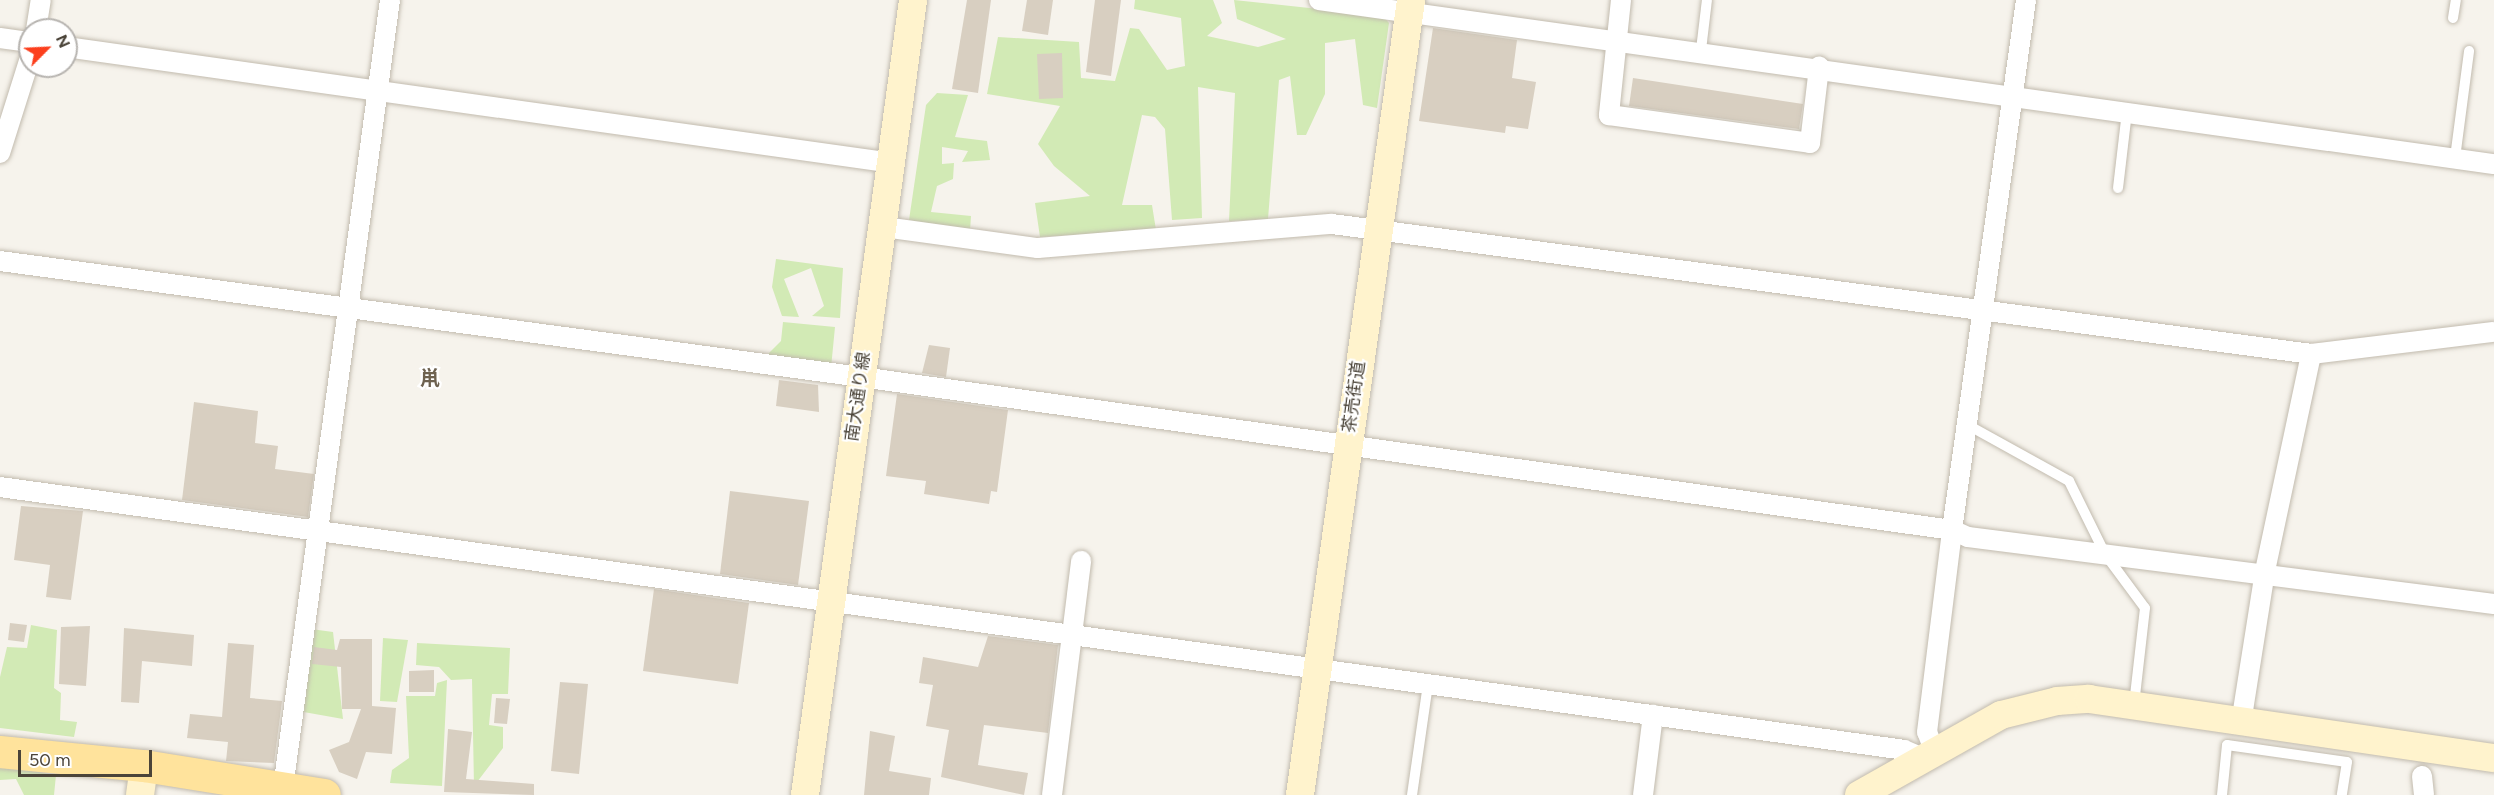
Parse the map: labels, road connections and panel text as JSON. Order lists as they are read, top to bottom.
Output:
{
  "streets": {
    "street": ["南大通り線", "茶売街道"]
  },
  "districts": ["鼡"],
  "scale_bar": "50 m",
  "north": "top right"
}
